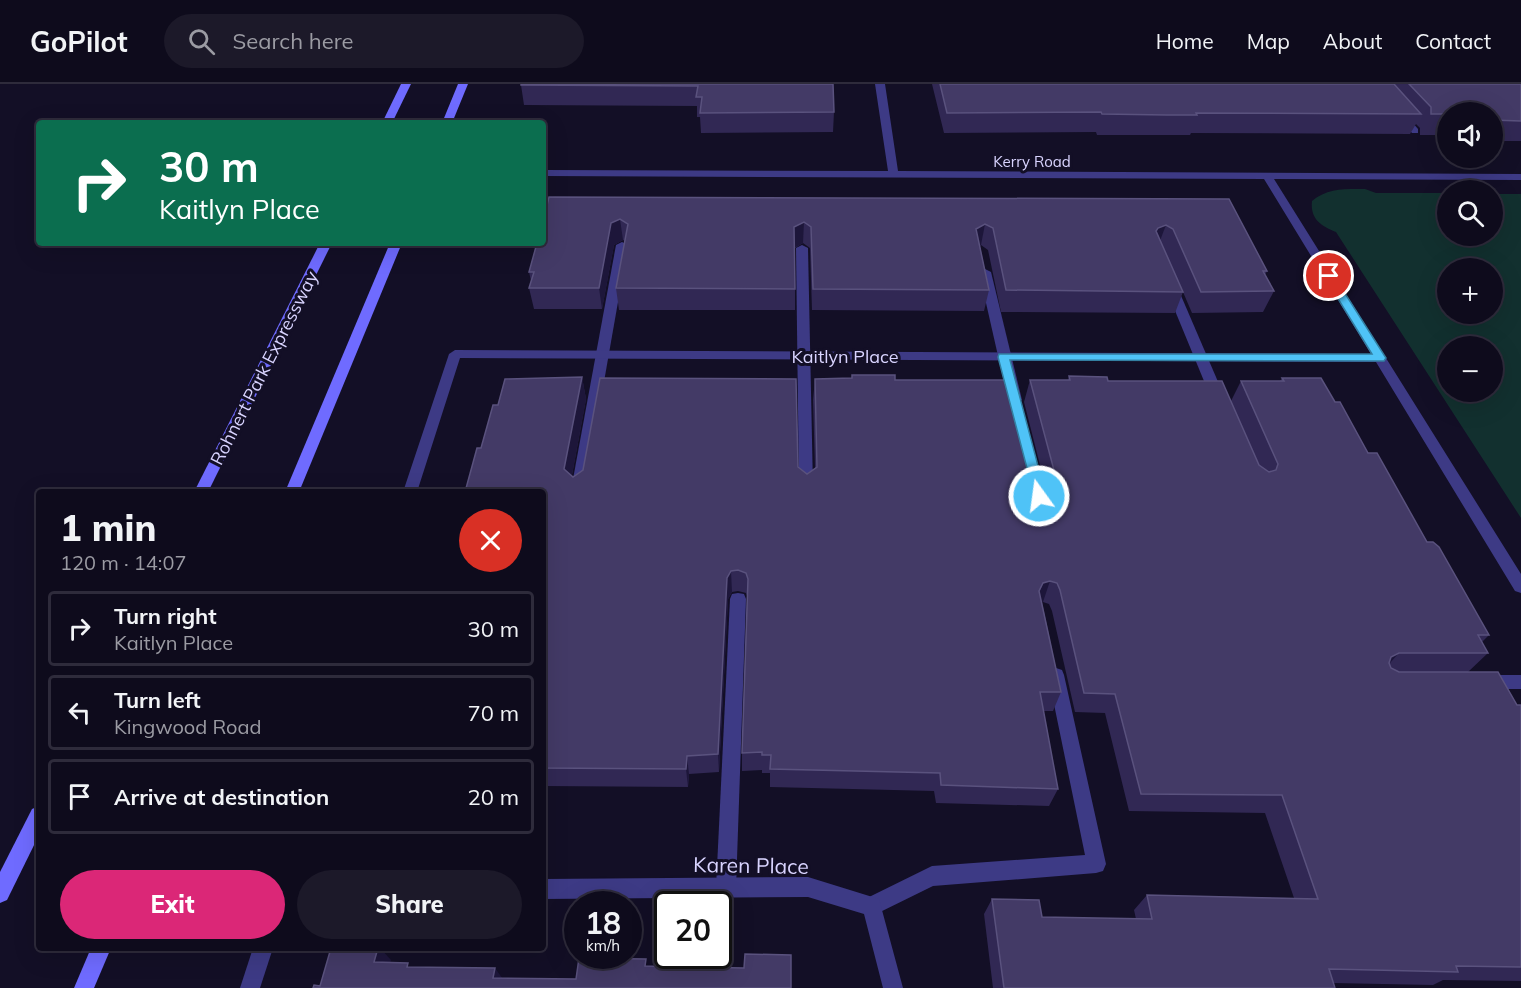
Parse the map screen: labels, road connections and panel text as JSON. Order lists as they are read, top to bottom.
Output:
{
  "streets": {
    "main road": ["Rohnert Park Expressway"],
    "street": ["Kerry Road", "Kaitlyn Place", "Karen Place"]
  },
  "page": {
    "header": "GoPilot",
    "search": "Search here",
    "nav": [
      "Home",
      "Map",
      "About",
      "Contact"
    ],
    "map_buttons": ["+", "−"],
    "turn": ["30 m", "Kaitlyn Place"],
    "heading": ["1 min", "120 m · 14:07"],
    "list": [
      {
        "name": "Turn right",
        "note": "Kaitlyn Place",
        "value": "30 m"
      },
      {
        "name": "Turn left",
        "note": "Kingwood Road",
        "value": "70 m"
      },
      {
        "name": "Arrive at destination",
        "value": "20 m"
      }
    ],
    "buttons": ["Exit", "Share"],
    "speed": "18 km/h",
    "limit": "20"
  }
}
